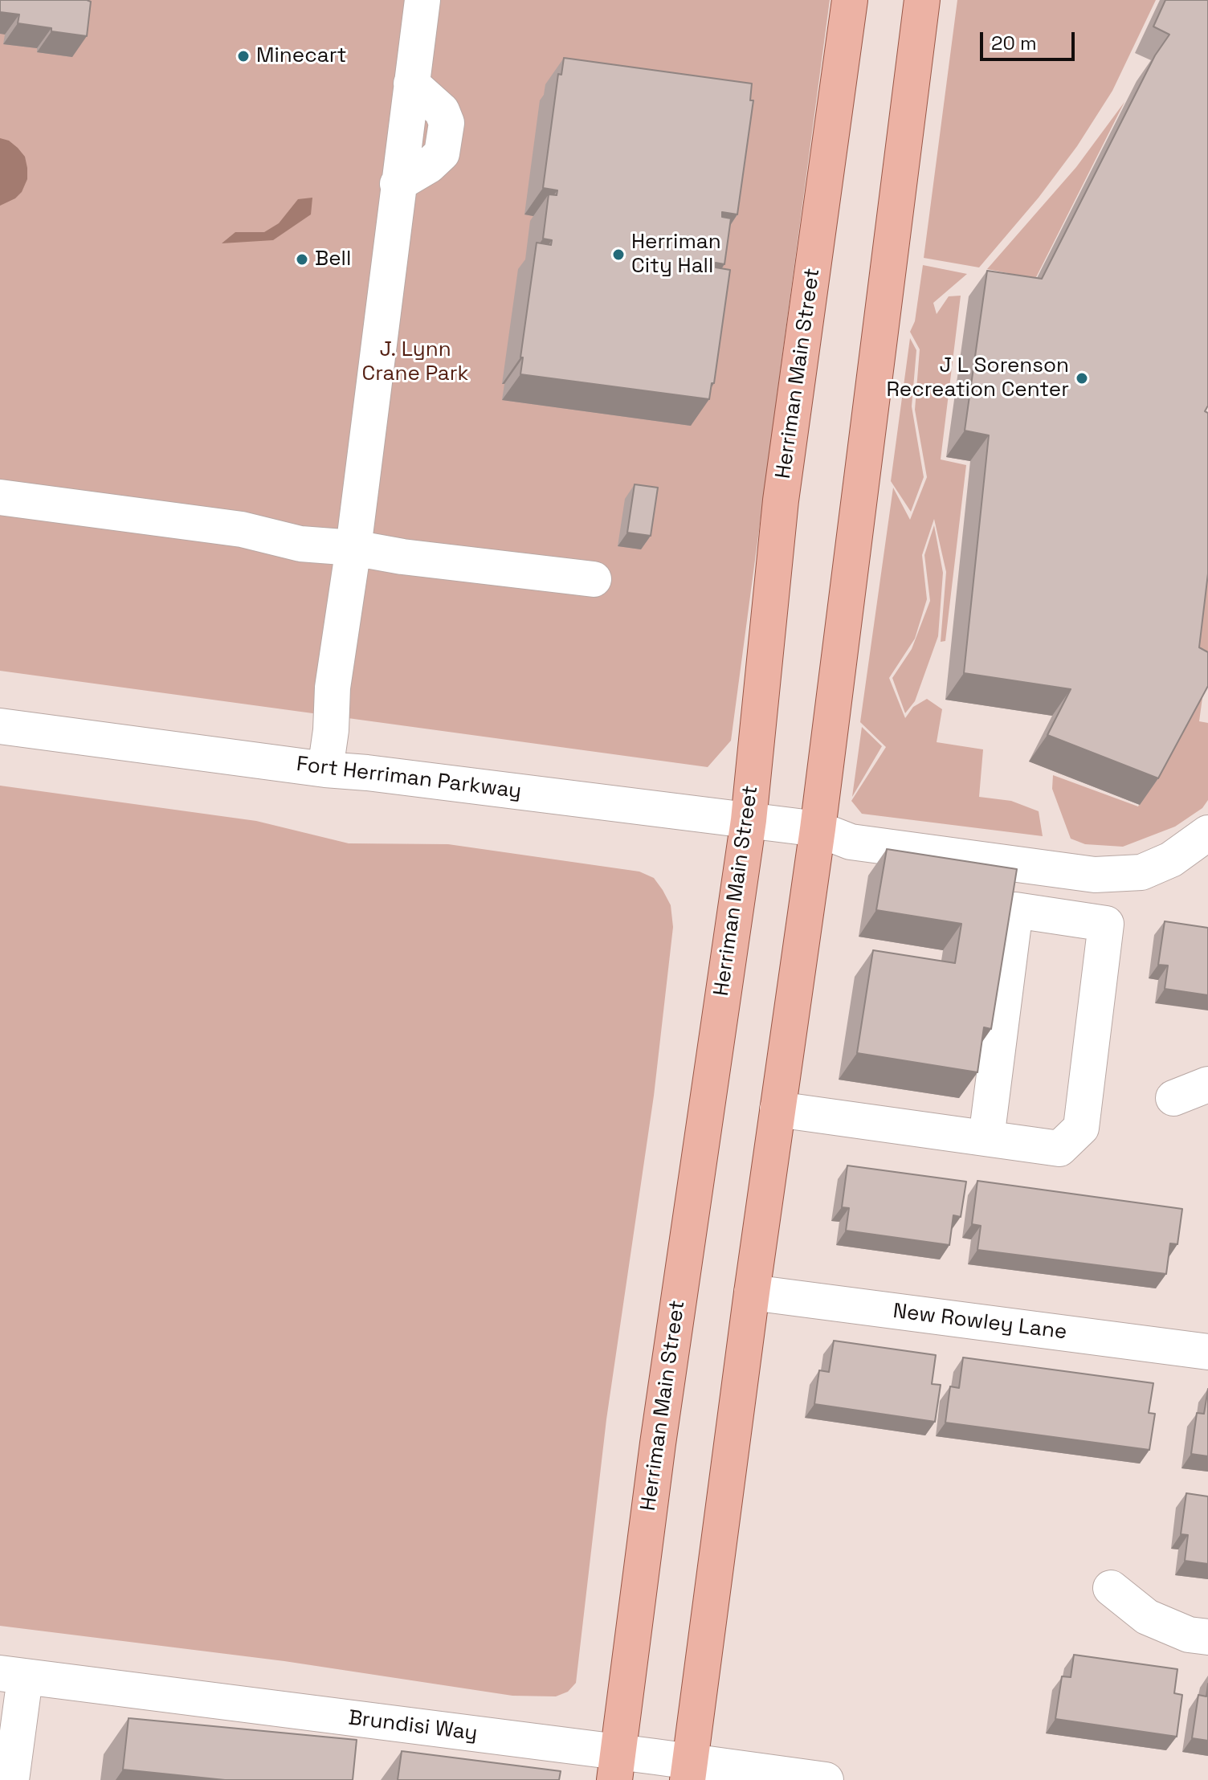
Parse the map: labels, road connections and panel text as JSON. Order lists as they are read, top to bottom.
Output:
{
  "streets": {
    "main road": ["Herriman Main Street"],
    "street": ["Fort Herriman Parkway", "New Rowley Lane", "Brundisi Way"]
  },
  "crossings": [
    ["Herriman Main Street", "Fort Herriman Parkway"],
    ["Herriman Main Street", "Brundisi Way"]
  ],
  "parks": ["J. Lynn Crane Park"],
  "places": [
    "Minecart",
    "Herriman City Hall",
    "Bell",
    "J L Sorenson Recreation Center"
  ],
  "scale_bar": "20 m"
}
